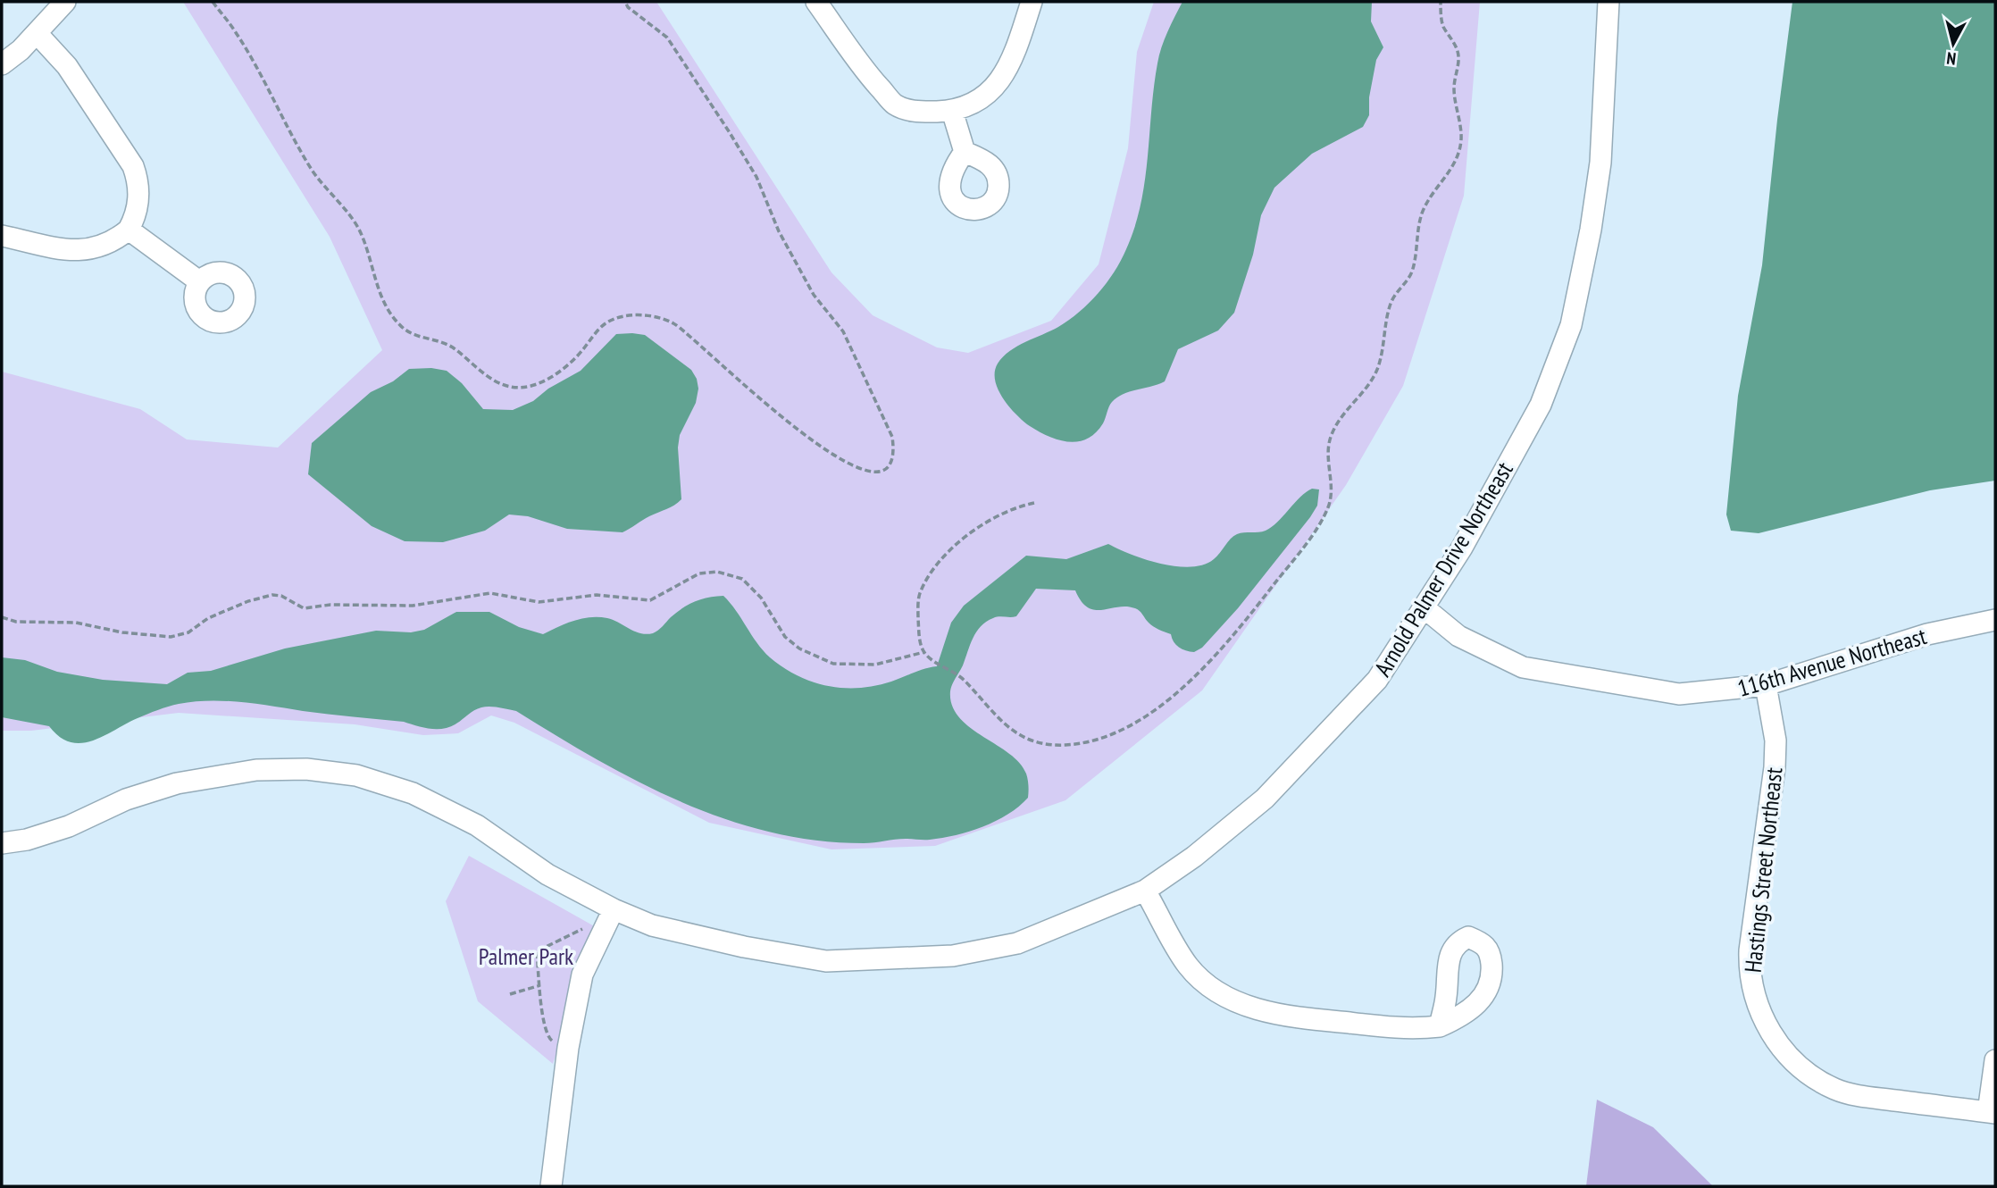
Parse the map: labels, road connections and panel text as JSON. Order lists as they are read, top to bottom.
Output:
{
  "streets": {
    "street": ["Arnold Palmer Drive Northeast", "116th Avenue Northeast", "Hastings Street Northeast"]
  },
  "crossings": [
    ["Arnold Palmer Drive Northeast", "116th Avenue Northeast"],
    ["116th Avenue Northeast", "Hastings Street Northeast"]
  ],
  "parks": ["Palmer Park"],
  "north": "bottom"
}
